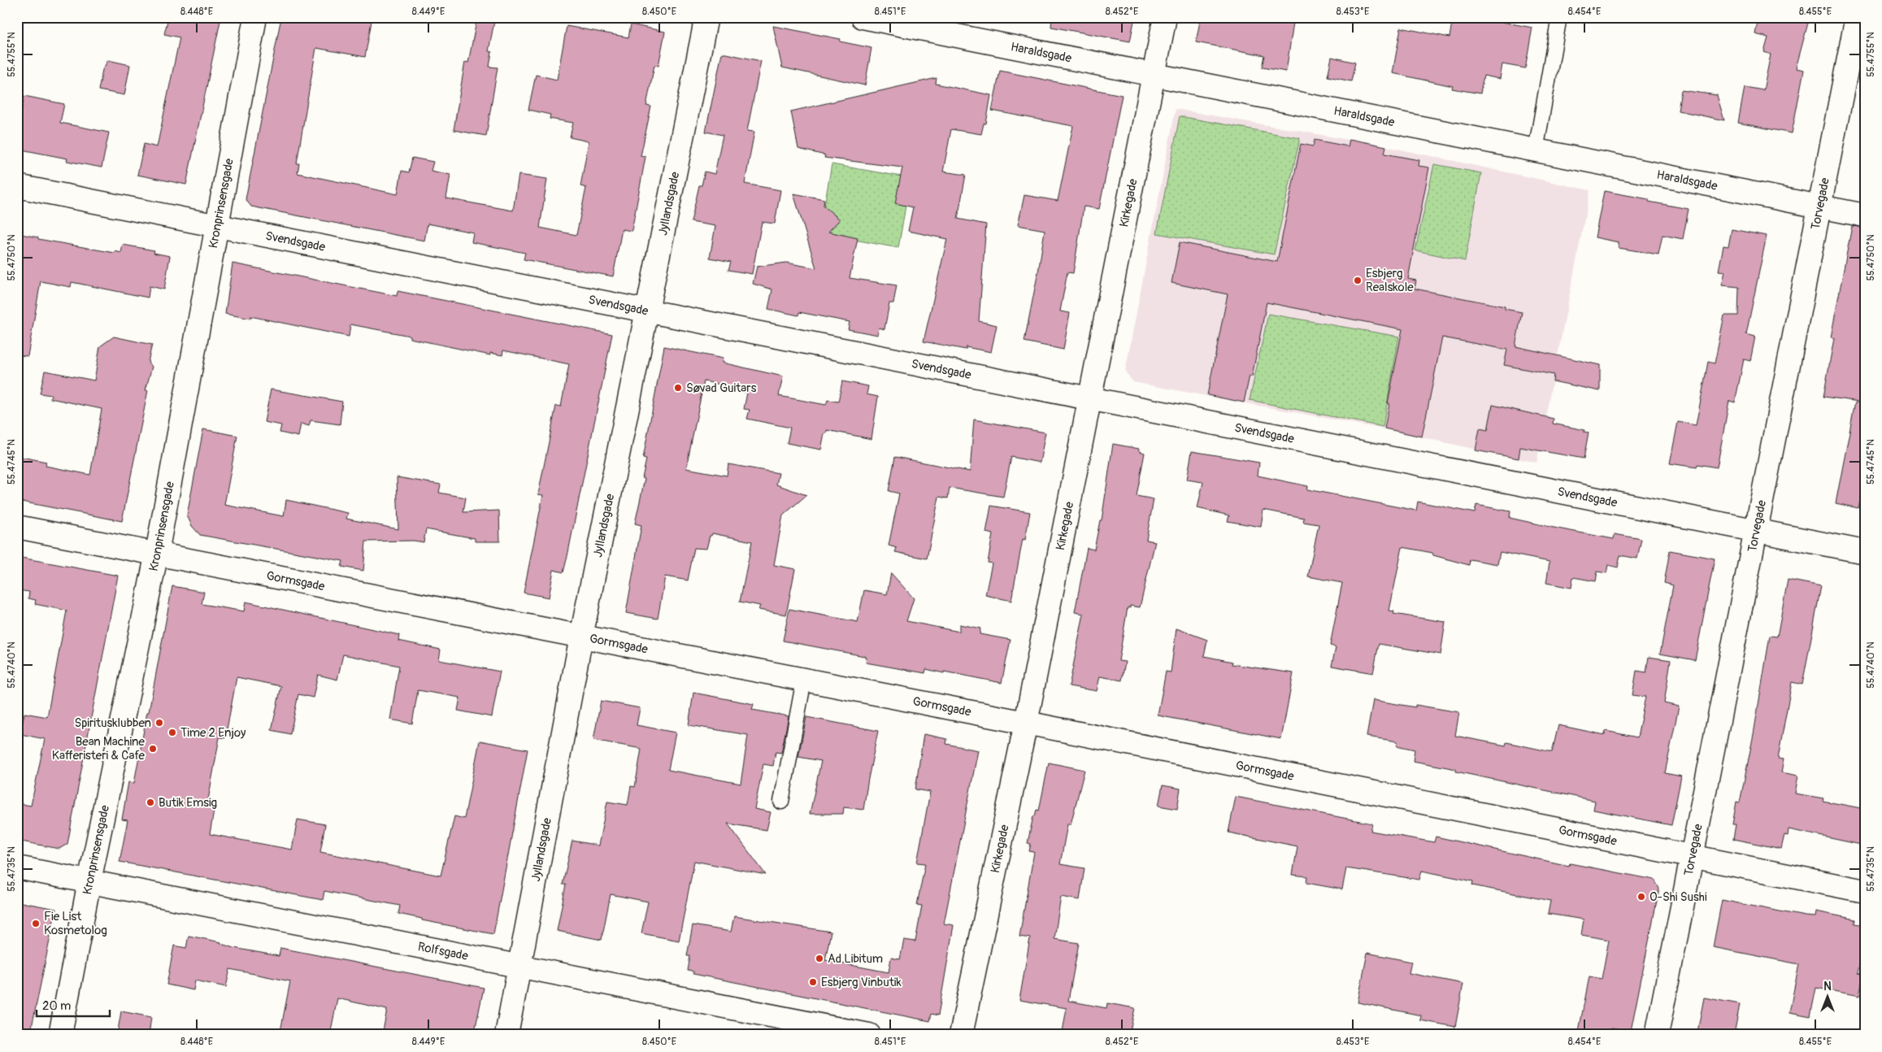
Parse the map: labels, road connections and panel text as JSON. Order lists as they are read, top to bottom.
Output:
{
  "streets": {
    "street": [
      "Haraldsgade",
      "Jyllandsgade",
      "Kronprinsensgade",
      "Kirkegade",
      "Torvegade",
      "Svendsgade",
      "Gormsgade",
      "Rolfsgade"
    ]
  },
  "crossings": [
    ["Haraldsgade", "Kirkegade"],
    ["Haraldsgade", "Torvegade"],
    ["Jyllandsgade", "Svendsgade"],
    ["Jyllandsgade", "Gormsgade"],
    ["Jyllandsgade", "Rolfsgade"],
    ["Kronprinsensgade", "Svendsgade"],
    ["Kronprinsensgade", "Gormsgade"],
    ["Kronprinsensgade", "Rolfsgade"],
    ["Kirkegade", "Svendsgade"],
    ["Kirkegade", "Gormsgade"],
    ["Torvegade", "Svendsgade"],
    ["Torvegade", "Gormsgade"]
  ],
  "places": [
    "Esbjerg Realskole",
    "Søvad Guitars",
    "Spiritusklubben",
    "Time 2 Enjoy",
    "Bean Machine Kafferisteri & Cafe",
    "Butik Emsig",
    "O-Shi Sushi",
    "Fie List Kosmetolog",
    "Ad Libitum",
    "Esbjerg Vinbutik"
  ],
  "scale_bar": "20 m",
  "north": "top",
  "coordinates": [
    "8.448°E",
    "8.449°E",
    "8.450°E",
    "8.451°E",
    "8.452°E",
    "8.453°E",
    "8.454°E",
    "8.455°E",
    "55.4755°N",
    "55.4750°N",
    "55.4745°N",
    "55.4740°N",
    "55.4735°N"
  ]
}
